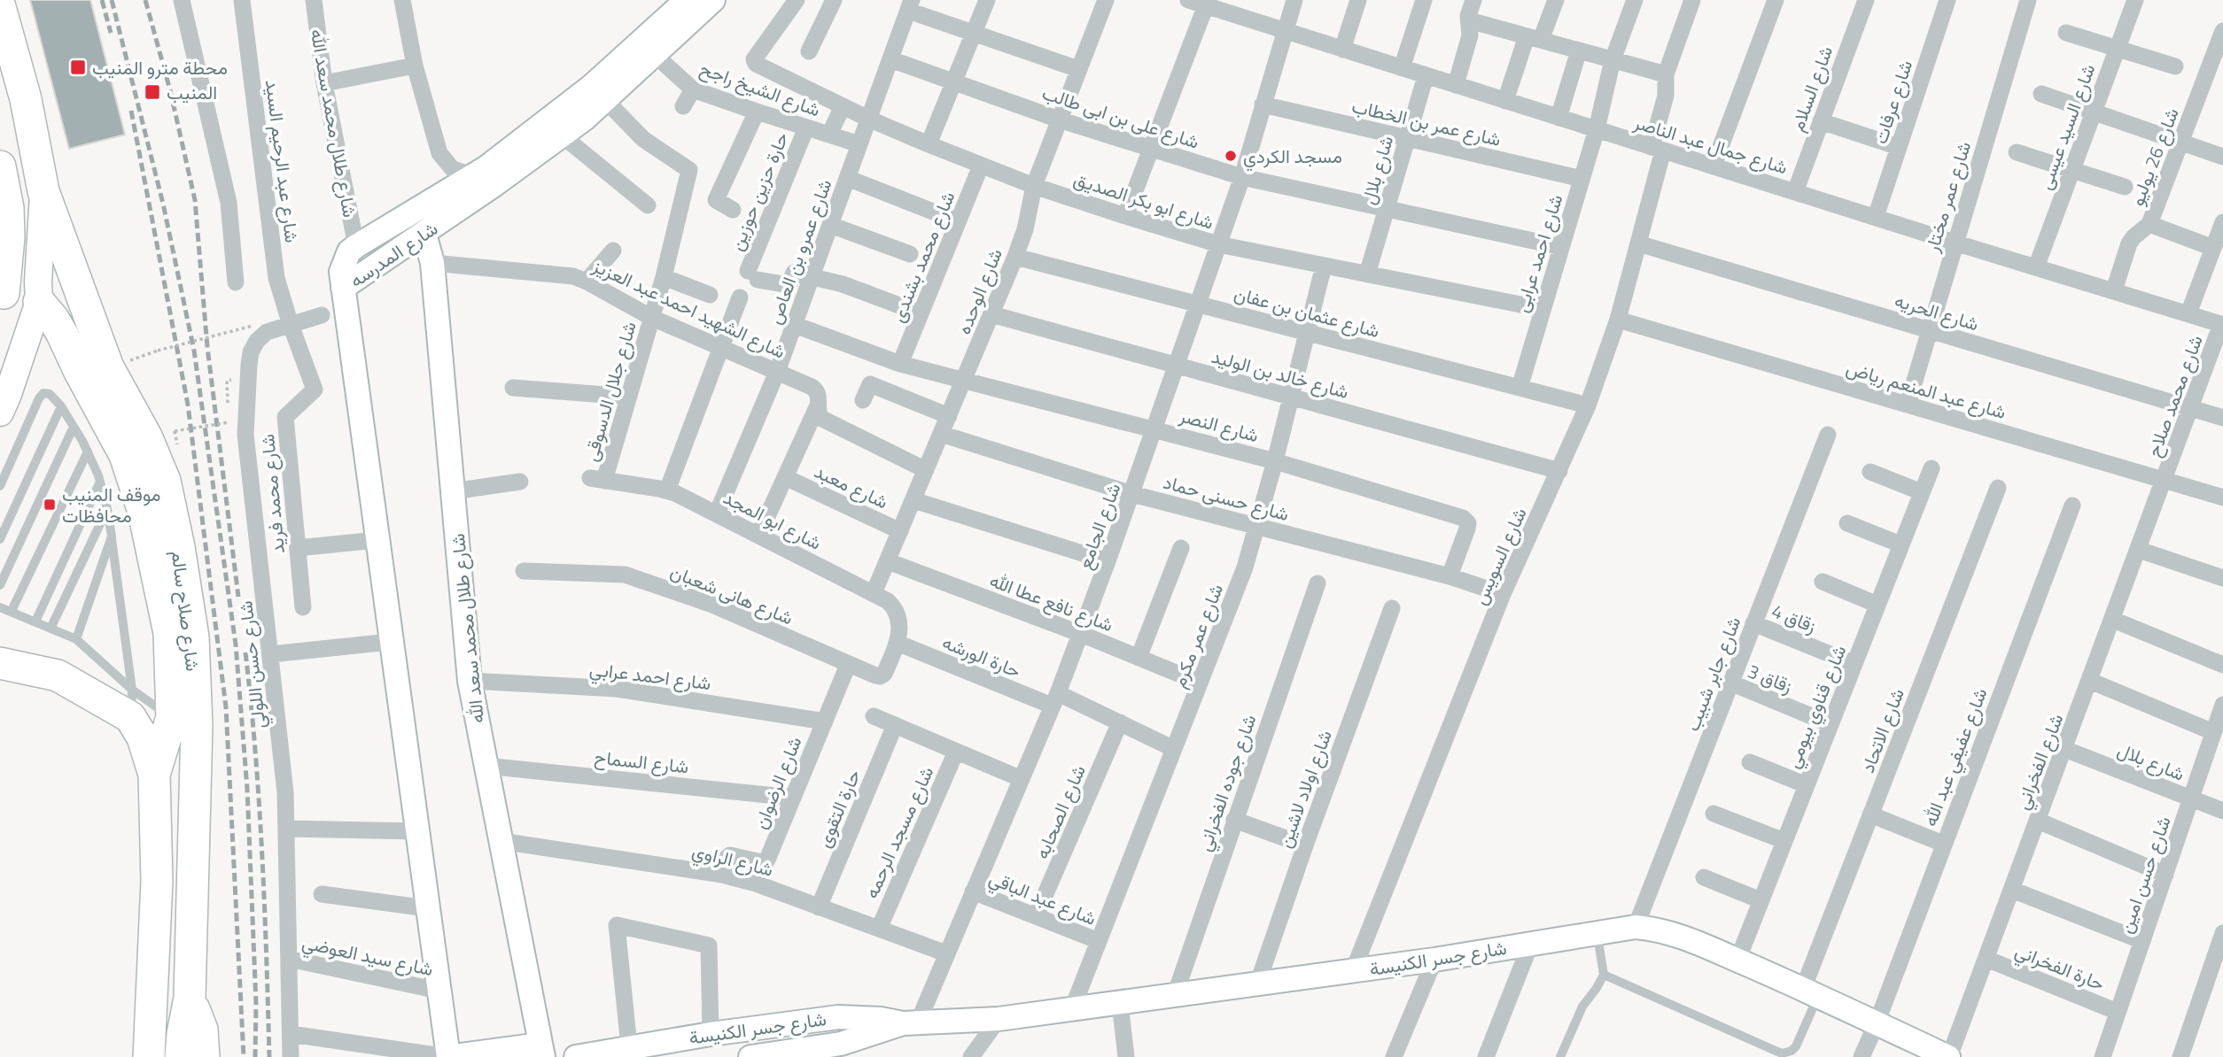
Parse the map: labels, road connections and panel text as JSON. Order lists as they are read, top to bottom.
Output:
{
  "streets": {
    "highway": ["شارع صلاح سالم"],
    "main road": ["شارع طلال محمد سعد الله", "شارع المدرسه", "شارع جسر الكنيسة"],
    "street": [
      "شارع الشيخ راجح",
      "شارع السلام",
      "شارع عرفات",
      "شارع على بن ابى طالب",
      "شارع عمر بن الخطاب",
      "شارع السيد عيسى",
      "شارع جمال عبد الناصر",
      "شارع 26 يوليو",
      "شارع عبد الرحيم السيد",
      "شارع بلال",
      "حارة حزين حوزين",
      "شارع عمر مختار",
      "شارع ابو بكر الصديق",
      "شارع عمرو بن العاص",
      "شارع احمد عرابى",
      "شارع محمد بشندى",
      "شارع الوحده",
      "شارع الشهيد احمد عبد العزيز",
      "شارع عثمان بن عفان",
      "شارع الحريه",
      "شارع خالد بن الوليد",
      "شارع عبد المنعم رياض",
      "شارع جلال الدسوقى",
      "شارع محمد صلاح",
      "شارع النصر",
      "شارع معبد",
      "شارع محمد فريد",
      "شارع حسنى حماد",
      "شارع ابو المجد",
      "شارع الجامع",
      "شارع السويس",
      "شارع هانى شعبان",
      "شارع نافع عطا الله",
      "زقاق 4",
      "شارع عمر مكرم",
      "حارة الورشه",
      "شارع حسن اللولي",
      "شارع جابر شبيب",
      "شارع احمد عرابي",
      "زقاق 3",
      "شارع قناوي بيومي",
      "شارع الاتحاد",
      "شارع عفيفي عبد الله",
      "شارع السماح",
      "شارع الفخراني",
      "شارع الرضوان",
      "شارع جوده الفخراني",
      "شارع اولاد لاشين",
      "حارة التقوى",
      "شارع الصحابه",
      "شارع مسجد الرحمه",
      "شارع الراوي",
      "شارع حسن امين",
      "شارع عبد الباقي",
      "شارع سيد العوضي",
      "حارة الفخراني"
    ]
  },
  "crossings": [
    ["شارع الشيخ راجح", "حارة حزين حوزين"],
    ["شارع الشيخ راجح", "شارع عمرو بن العاص"],
    ["شارع الشيخ راجح", "شارع المدرسه"],
    ["شارع السلام", "شارع جمال عبد الناصر"],
    ["شارع عرفات", "شارع جمال عبد الناصر"],
    ["شارع على بن ابى طالب", "شارع بلال"],
    ["شارع على بن ابى طالب", "شارع عمرو بن العاص"],
    ["شارع على بن ابى طالب", "شارع احمد عرابى"],
    ["شارع على بن ابى طالب", "شارع الوحده"],
    ["شارع على بن ابى طالب", "شارع الجامع"],
    ["شارع عمر بن الخطاب", "شارع بلال"],
    ["شارع عمر بن الخطاب", "شارع احمد عرابى"],
    ["شارع عمر بن الخطاب", "شارع الجامع"],
    ["شارع طلال محمد سعد الله", "شارع المدرسه"],
    ["شارع طلال محمد سعد الله", "شارع الشهيد احمد عبد العزيز"],
    ["شارع طلال محمد سعد الله", "شارع احمد عرابي"],
    ["شارع طلال محمد سعد الله", "شارع السماح"],
    ["شارع طلال محمد سعد الله", "شارع الراوي"],
    ["شارع السيد عيسى", "شارع جمال عبد الناصر"],
    ["شارع جمال عبد الناصر", "شارع 26 يوليو"],
    ["شارع جمال عبد الناصر", "شارع بلال"],
    ["شارع جمال عبد الناصر", "شارع عمر مختار"],
    ["شارع جمال عبد الناصر", "شارع احمد عرابى"],
    ["شارع جمال عبد الناصر", "شارع محمد صلاح"],
    ["شارع جمال عبد الناصر", "شارع الجامع"],
    ["شارع جمال عبد الناصر", "شارع السويس"],
    ["شارع عبد الرحيم السيد", "شارع محمد فريد"],
    ["شارع عبد الرحيم السيد", "شارع حسن اللولي"],
    ["شارع بلال", "شارع ابو بكر الصديق"],
    ["شارع بلال", "شارع الفخراني"],
    ["شارع بلال", "شارع حسن امين"],
    ["حارة حزين حوزين", "شارع عمرو بن العاص"],
    ["شارع عمر مختار", "شارع الحريه"],
    ["شارع عمر مختار", "شارع عبد المنعم رياض"],
    ["شارع ابو بكر الصديق", "شارع عمرو بن العاص"],
    ["شارع ابو بكر الصديق", "شارع احمد عرابى"],
    ["شارع ابو بكر الصديق", "شارع محمد بشندى"],
    ["شارع ابو بكر الصديق", "شارع الوحده"],
    ["شارع ابو بكر الصديق", "شارع الجامع"],
    ["شارع ابو بكر الصديق", "شارع عمر مكرم"],
    ["شارع عمرو بن العاص", "شارع الشهيد احمد عبد العزيز"],
    ["شارع عمرو بن العاص", "شارع النصر"],
    ["شارع عمرو بن العاص", "شارع ابو المجد"],
    ["شارع احمد عرابى", "شارع عثمان بن عفان"],
    ["شارع المدرسه", "شارع جلال الدسوقى"],
    ["شارع محمد بشندى", "شارع النصر"],
    ["شارع الوحده", "شارع الشهيد احمد عبد العزيز"],
    ["شارع الوحده", "شارع عثمان بن عفان"],
    ["شارع الوحده", "شارع خالد بن الوليد"],
    ["شارع الوحده", "شارع النصر"],
    ["شارع الوحده", "شارع معبد"],
    ["شارع الوحده", "شارع حسنى حماد"],
    ["شارع الوحده", "شارع ابو المجد"],
    ["شارع الوحده", "شارع نافع عطا الله"],
    ["شارع الشهيد احمد عبد العزيز", "شارع جلال الدسوقى"],
    ["شارع عثمان بن عفان", "شارع الجامع"],
    ["شارع عثمان بن عفان", "شارع السويس"],
    ["شارع عثمان بن عفان", "شارع عمر مكرم"],
    ["شارع الحريه", "شارع محمد صلاح"],
    ["شارع الحريه", "شارع السويس"],
    ["شارع خالد بن الوليد", "شارع الجامع"],
    ["شارع خالد بن الوليد", "شارع السويس"],
    ["شارع خالد بن الوليد", "شارع عمر مكرم"],
    ["شارع عبد المنعم رياض", "شارع محمد صلاح"],
    ["شارع عبد المنعم رياض", "شارع السويس"],
    ["شارع عبد المنعم رياض", "شارع الفخراني"],
    ["شارع جلال الدسوقى", "شارع ابو المجد"],
    ["شارع محمد صلاح", "شارع الفخراني"],
    ["شارع النصر", "شارع حسنى حماد"],
    ["شارع النصر", "شارع الجامع"],
    ["شارع النصر", "شارع عمر مكرم"],
    ["شارع حسنى حماد", "شارع الجامع"],
    ["شارع حسنى حماد", "شارع السويس"],
    ["شارع حسنى حماد", "شارع عمر مكرم"],
    ["شارع ابو المجد", "شارع هانى شعبان"],
    ["شارع ابو المجد", "حارة الورشه"],
    ["شارع الجامع", "شارع نافع عطا الله"],
    ["شارع الجامع", "حارة الورشه"],
    ["شارع الجامع", "شارع الراوي"],
    ["شارع الجامع", "شارع عبد الباقي"],
    ["شارع الجامع", "شارع جسر الكنيسة"],
    ["شارع السويس", "شارع جسر الكنيسة"],
    ["شارع هانى شعبان", "حارة الورشه"],
    ["شارع هانى شعبان", "شارع الرضوان"],
    ["شارع نافع عطا الله", "شارع عمر مكرم"],
    ["زقاق 4", "شارع جابر شبيب"],
    ["زقاق 4", "شارع قناوي بيومي"],
    ["شارع عمر مكرم", "حارة الورشه"],
    ["شارع عمر مكرم", "شارع عبد الباقي"],
    ["شارع عمر مكرم", "شارع جسر الكنيسة"],
    ["حارة الورشه", "شارع الصحابه"],
    ["شارع حسن اللولي", "شارع سيد العوضي"],
    ["شارع جابر شبيب", "زقاق 3"],
    ["شارع جابر شبيب", "شارع جسر الكنيسة"],
    ["شارع احمد عرابي", "شارع الرضوان"],
    ["زقاق 3", "شارع قناوي بيومي"],
    ["شارع قناوي بيومي", "شارع جسر الكنيسة"],
    ["شارع الاتحاد", "شارع جسر الكنيسة"],
    ["شارع عفيفي عبد الله", "شارع جسر الكنيسة"],
    ["شارع السماح", "شارع الرضوان"],
    ["شارع الفخراني", "شارع جسر الكنيسة"],
    ["شارع الفخراني", "حارة الفخراني"],
    ["شارع الرضوان", "شارع الراوي"],
    ["شارع جوده الفخراني", "شارع جسر الكنيسة"],
    ["شارع اولاد لاشين", "شارع جسر الكنيسة"],
    ["حارة التقوى", "شارع الراوي"],
    ["شارع الصحابه", "شارع عبد الباقي"],
    ["شارع مسجد الرحمه", "شارع الراوي"],
    ["شارع حسن امين", "حارة الفخراني"]
  ],
  "places": {
    "transit": ["محطة مترو المنيب", "المنيب", "موقف المنيب محافظات"],
    "other": ["مسجد الكردي"]
  }
}
